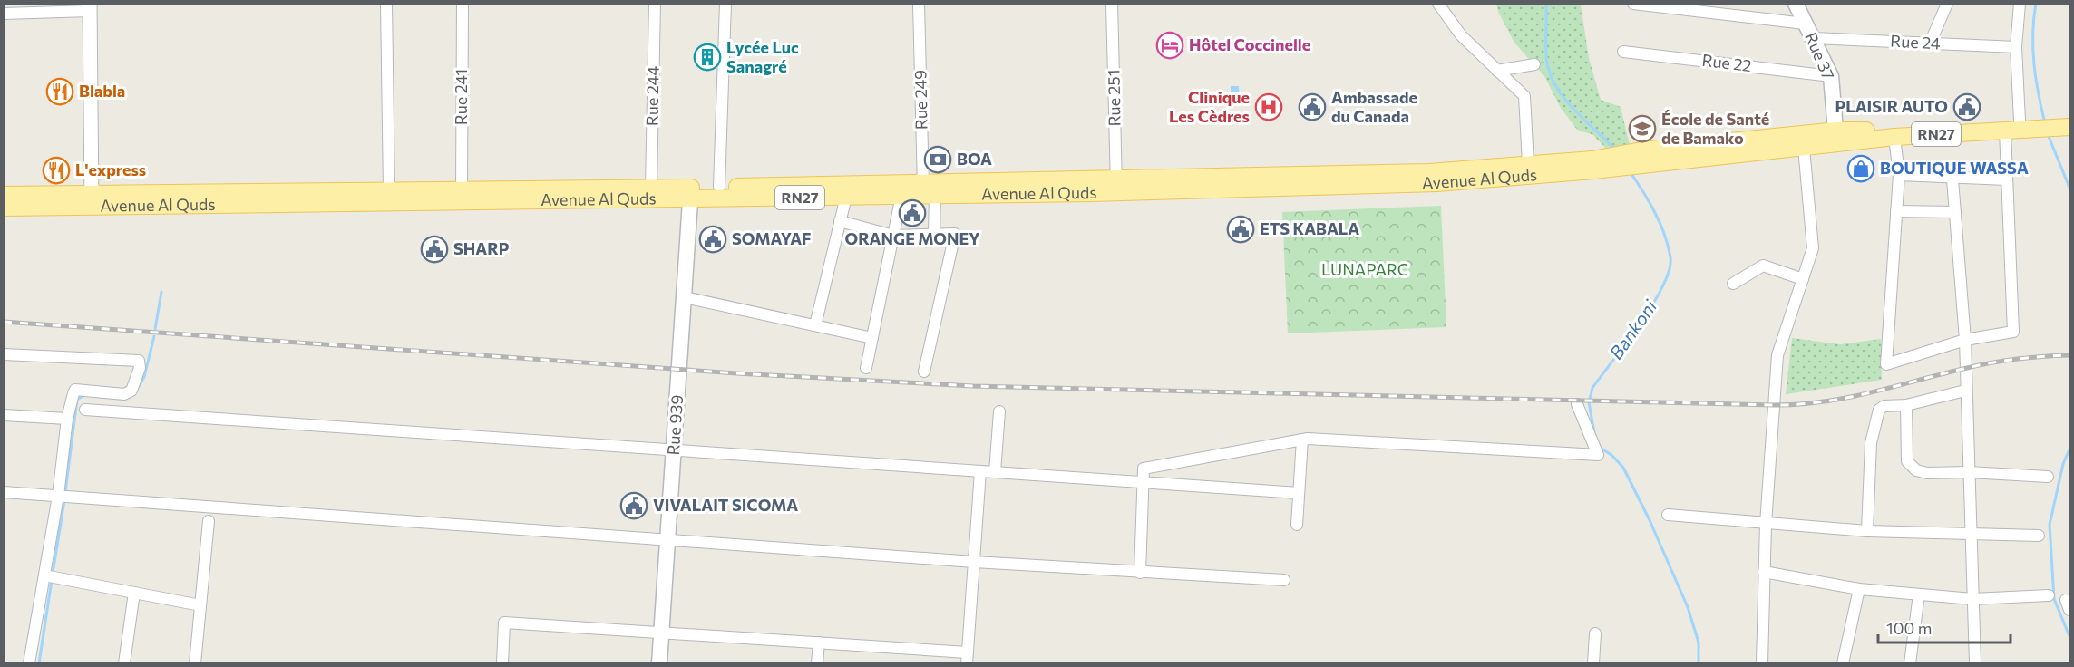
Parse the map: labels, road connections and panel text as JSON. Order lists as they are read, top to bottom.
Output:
{
  "streets": {
    "main road": [
      "Rue 37",
      "RN27",
      "Avenue Al Quds",
      "Rue 939"
    ],
    "street": [
      "Rue 24",
      "Rue 22",
      "Rue 244",
      "Rue 241",
      "Rue 251",
      "Rue 249"
    ]
  },
  "crossings": [
    ["Rue 24", "Rue 37"],
    ["Rue 37", "Rue 22"],
    ["Rue 37", "Avenue Al Quds"],
    ["Rue 244", "Avenue Al Quds"],
    ["Rue 241", "Avenue Al Quds"],
    ["Rue 251", "Avenue Al Quds"],
    ["Rue 249", "Avenue Al Quds"],
    ["Avenue Al Quds", "Rue 939"]
  ],
  "water": ["Bankoni"],
  "parks": ["LUNAPARC"],
  "places": {
    "hotel": ["Hôtel Coccinelle"],
    "building": ["Lycée Luc Sanagré"],
    "restaurant": ["Blabla", "L'express"],
    "hospital": ["Clinique Les Cèdres"],
    "public building": [
      "Ambassade du Canada",
      "PLAISIR AUTO",
      "ORANGE MONEY",
      "ETS KABALA",
      "SOMAYAF",
      "SHARP",
      "VIVALAIT SICOMA"
    ],
    "school or university": ["École de Santé de Bamako"],
    "bank": ["BOA"],
    "shop": ["BOUTIQUE WASSA"]
  },
  "scale_bar": "100 m"
}
